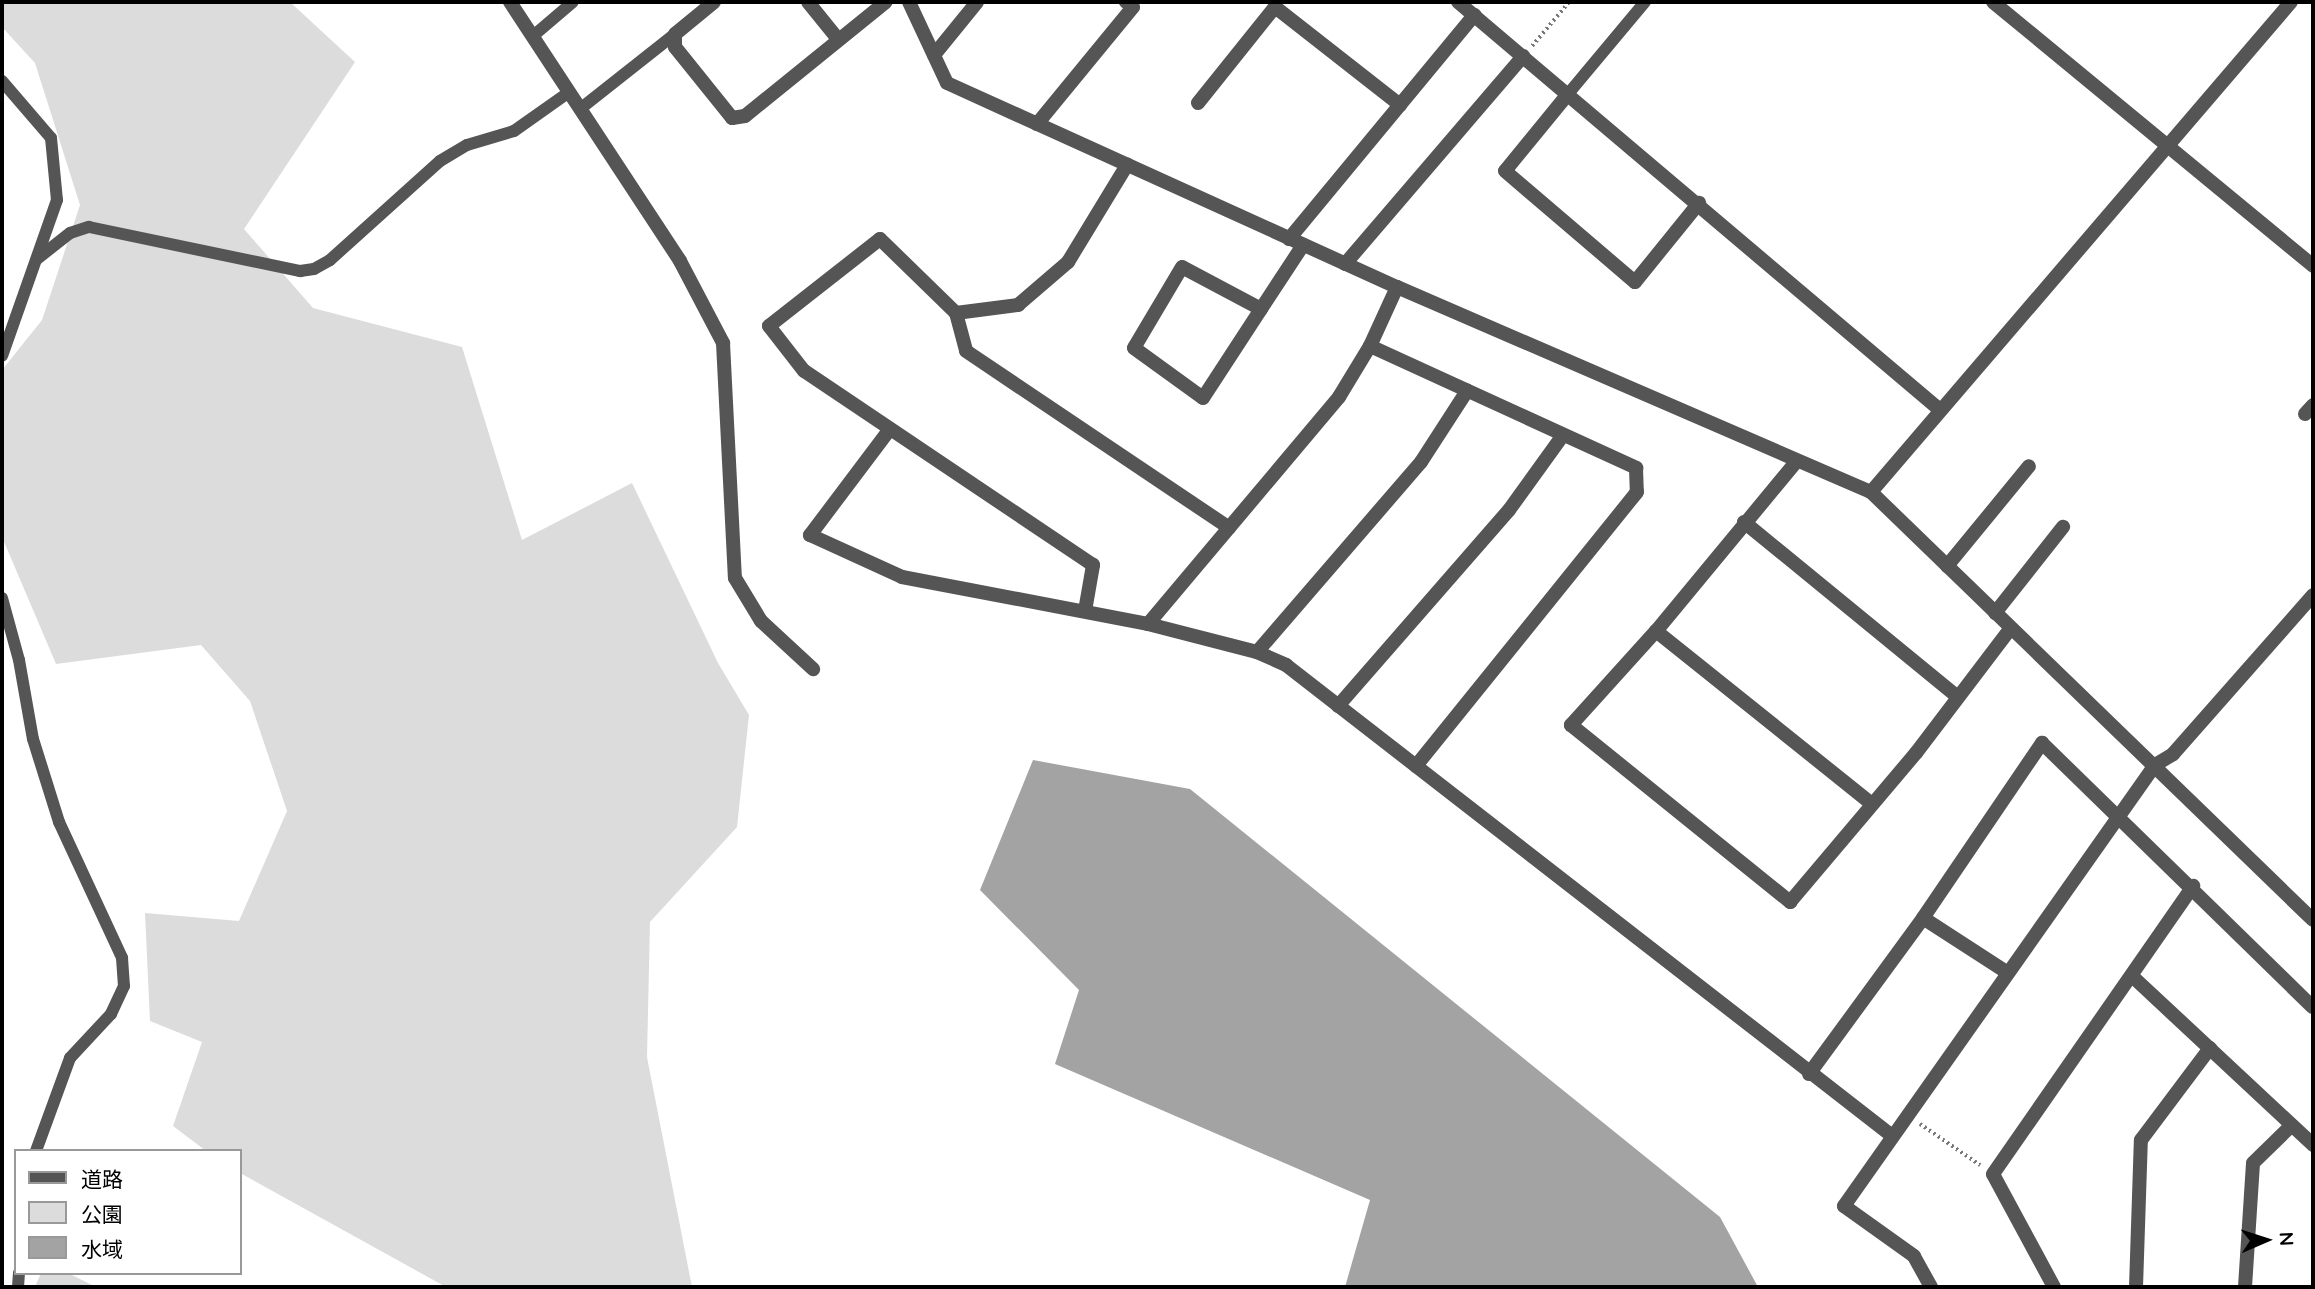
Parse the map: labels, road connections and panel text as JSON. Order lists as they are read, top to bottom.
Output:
{
  "legend": ["道路", "公園", "水域"],
  "north": "right"
}
